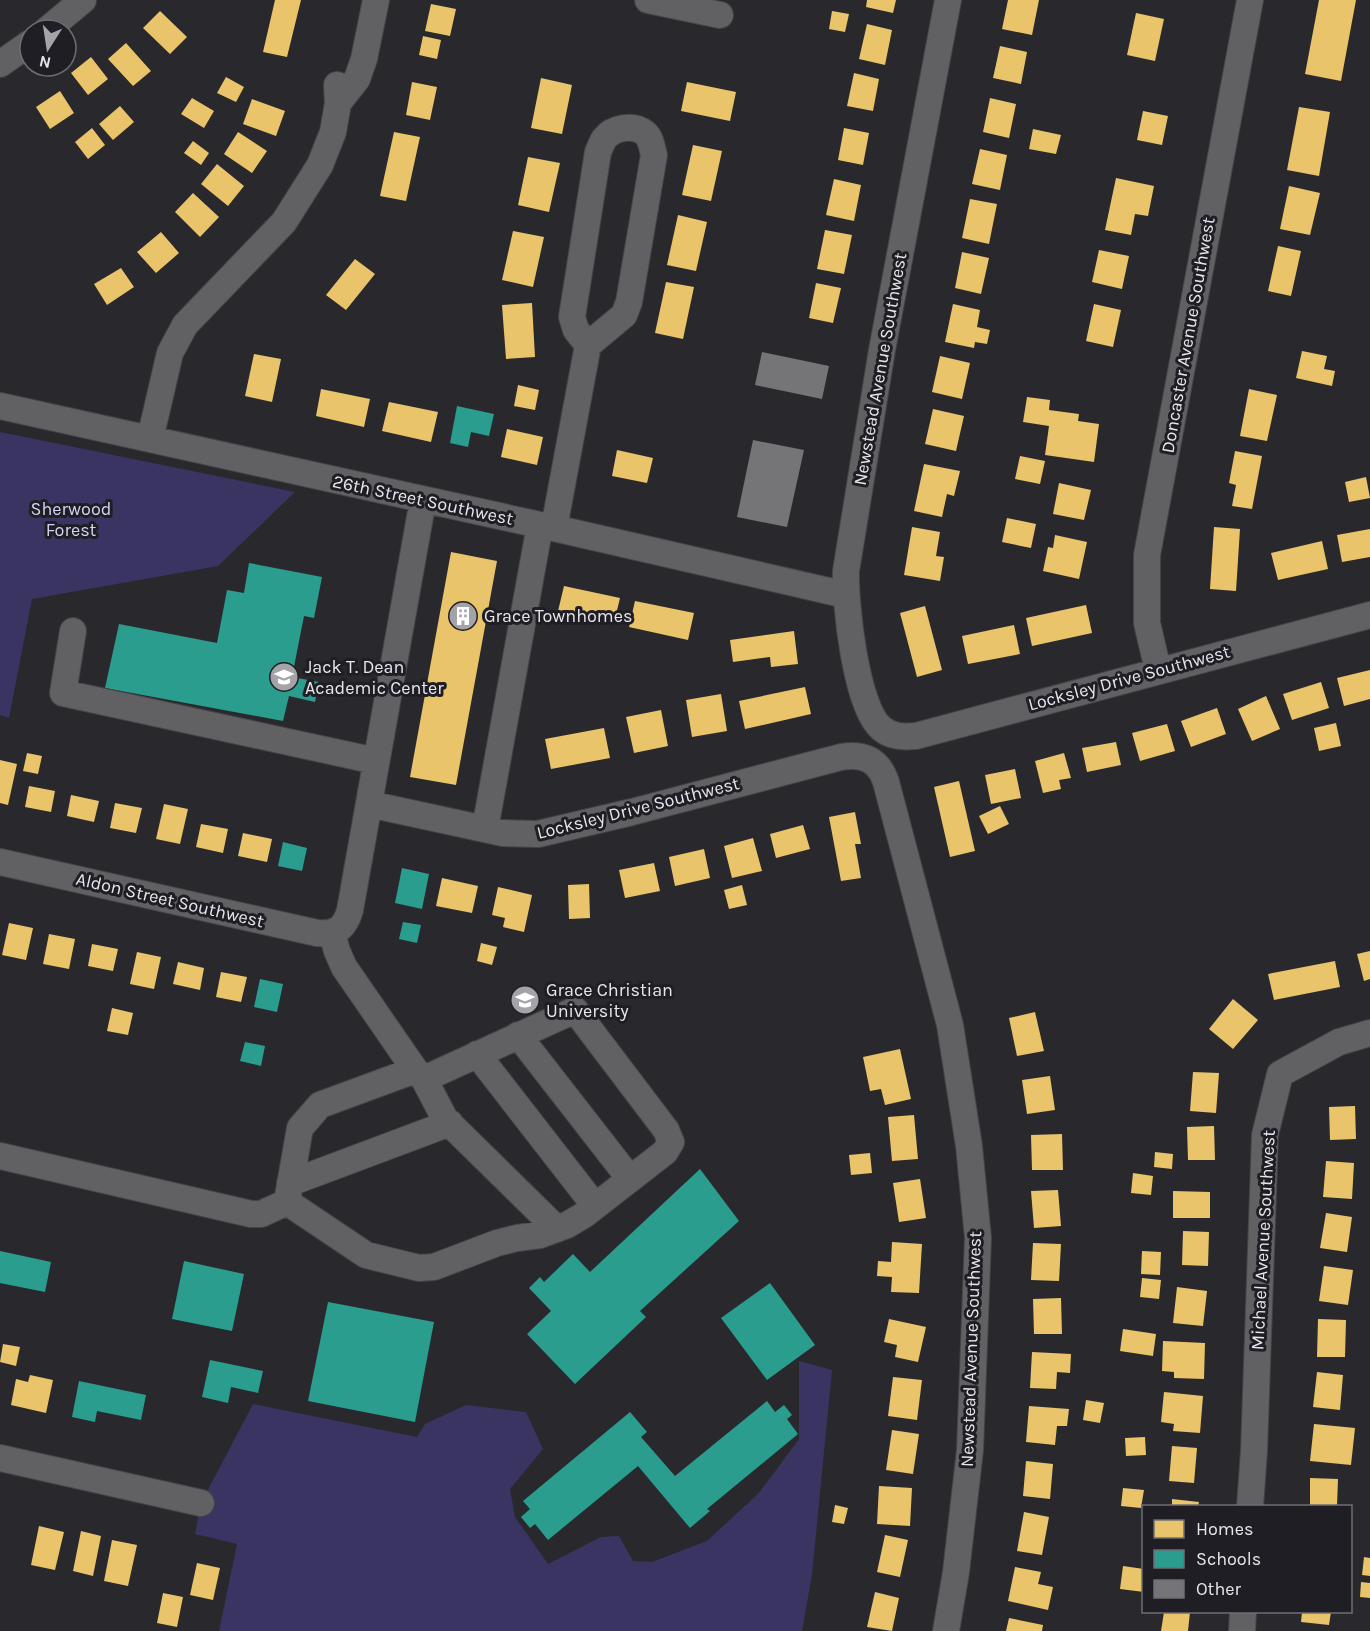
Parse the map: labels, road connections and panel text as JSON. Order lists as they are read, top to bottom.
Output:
{
  "streets": {
    "street": [
      "Doncaster Avenue Southwest",
      "Newstead Avenue Southwest",
      "26th Street Southwest",
      "Locksley Drive Southwest",
      "Aldon Street Southwest",
      "Michael Avenue Southwest"
    ]
  },
  "crossings": [
    ["Doncaster Avenue Southwest", "Locksley Drive Southwest"],
    ["Newstead Avenue Southwest", "26th Street Southwest"],
    ["Newstead Avenue Southwest", "Locksley Drive Southwest"]
  ],
  "parks": ["Sherwood Forest"],
  "places": {
    "building": ["Grace Townhomes"],
    "school or university": ["Jack T. Dean Academic Center", "Grace Christian University"]
  },
  "legend": ["Homes", "Schools", "Other"],
  "north": "bottom"
}
